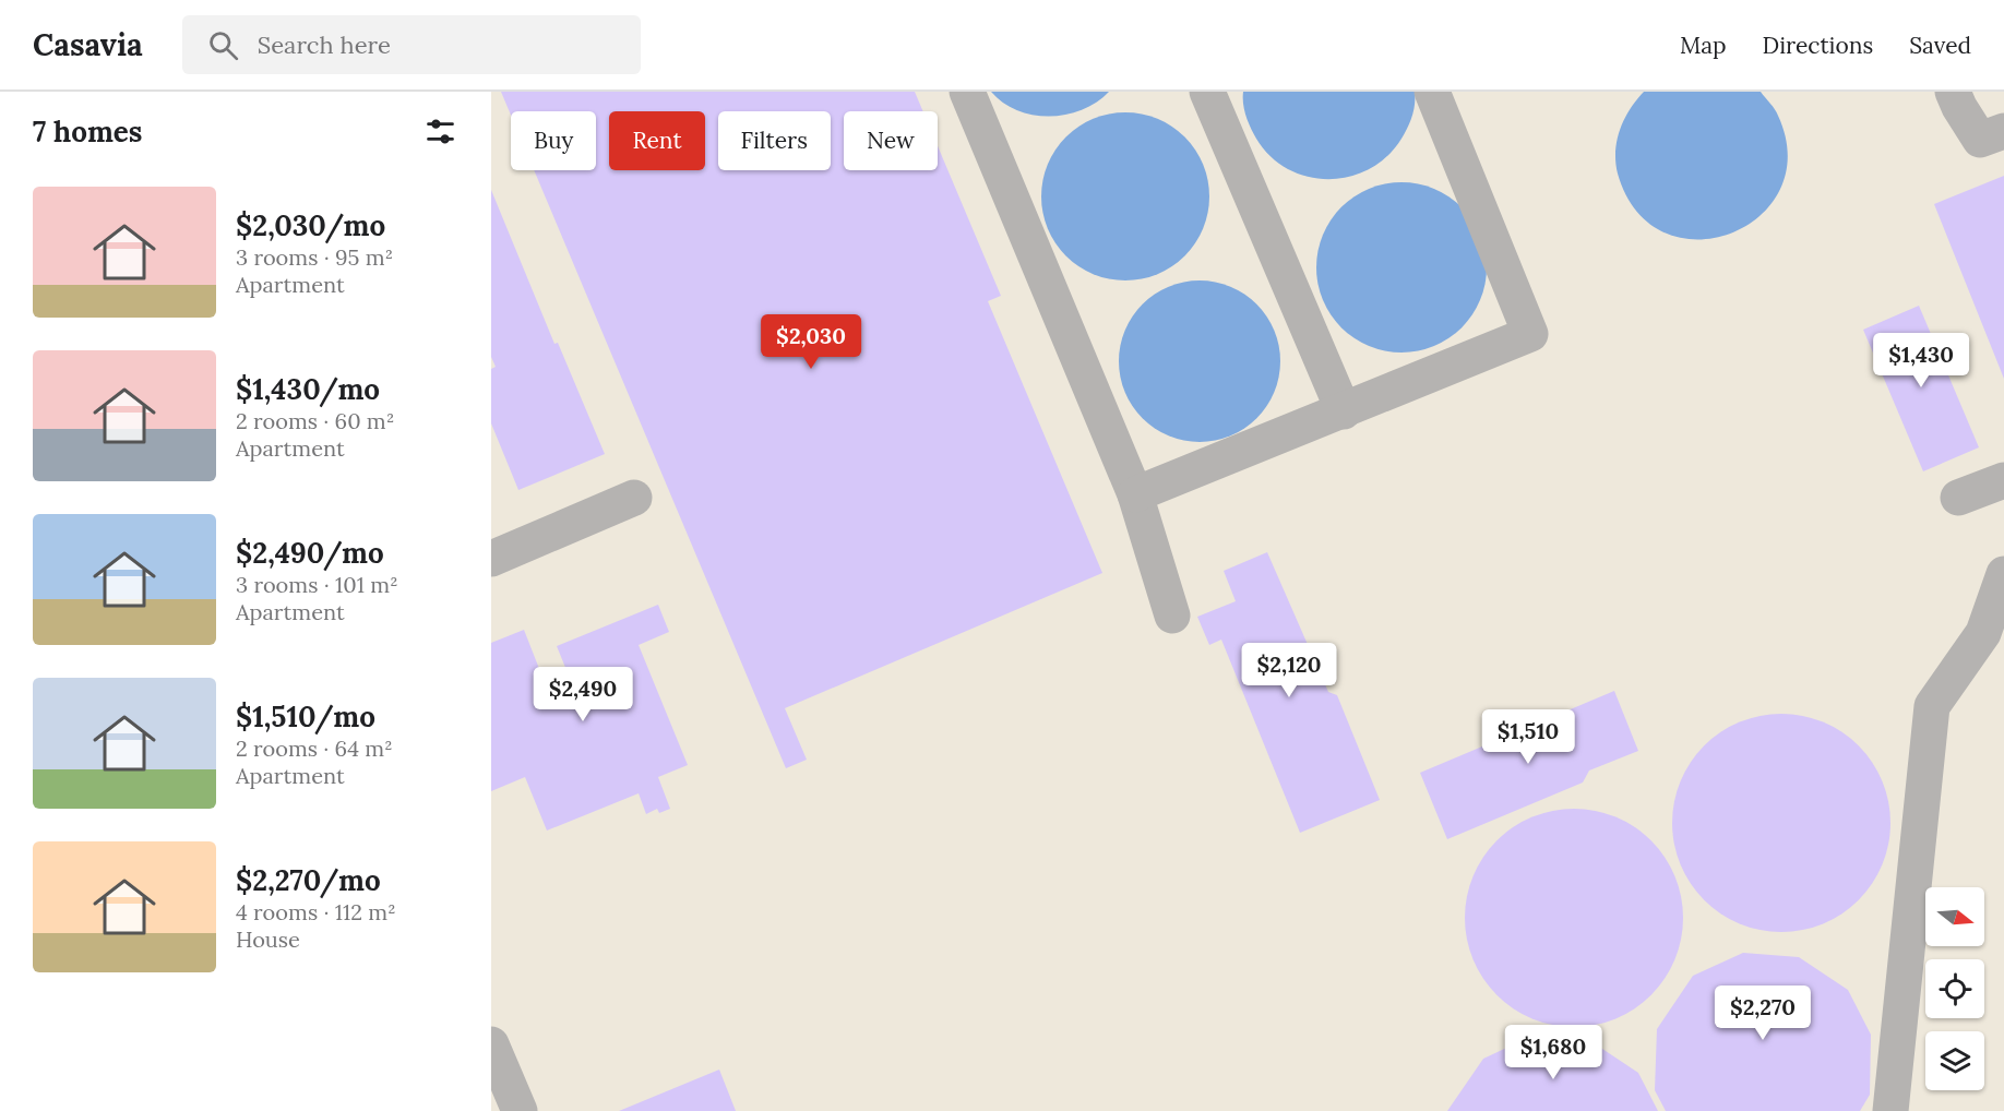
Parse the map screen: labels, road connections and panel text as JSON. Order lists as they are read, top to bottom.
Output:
{
  "north": "right",
  "page": {
    "header": "Casavia",
    "search": "Search here",
    "nav": ["Map", "Directions", "Saved"],
    "heading": "7 homes",
    "chip": [
      "Buy",
      "Rent",
      "Filters",
      "New"
    ],
    "list": [
      {
        "name": "$2,030/mo",
        "note": "3 rooms · 95 m² · Apartment"
      },
      {
        "name": "$1,430/mo",
        "note": "2 rooms · 60 m² · Apartment"
      },
      {
        "name": "$2,490/mo",
        "note": "3 rooms · 101 m² · Apartment"
      },
      {
        "name": "$1,510/mo",
        "note": "2 rooms · 64 m² · Apartment"
      },
      {
        "name": "$2,270/mo",
        "note": "4 rooms · 112 m² · House"
      }
    ],
    "price": [
      "$2,030",
      "$1,430",
      "$2,120",
      "$2,490",
      "$1,510",
      "$2,270",
      "$1,680"
    ]
  }
}
